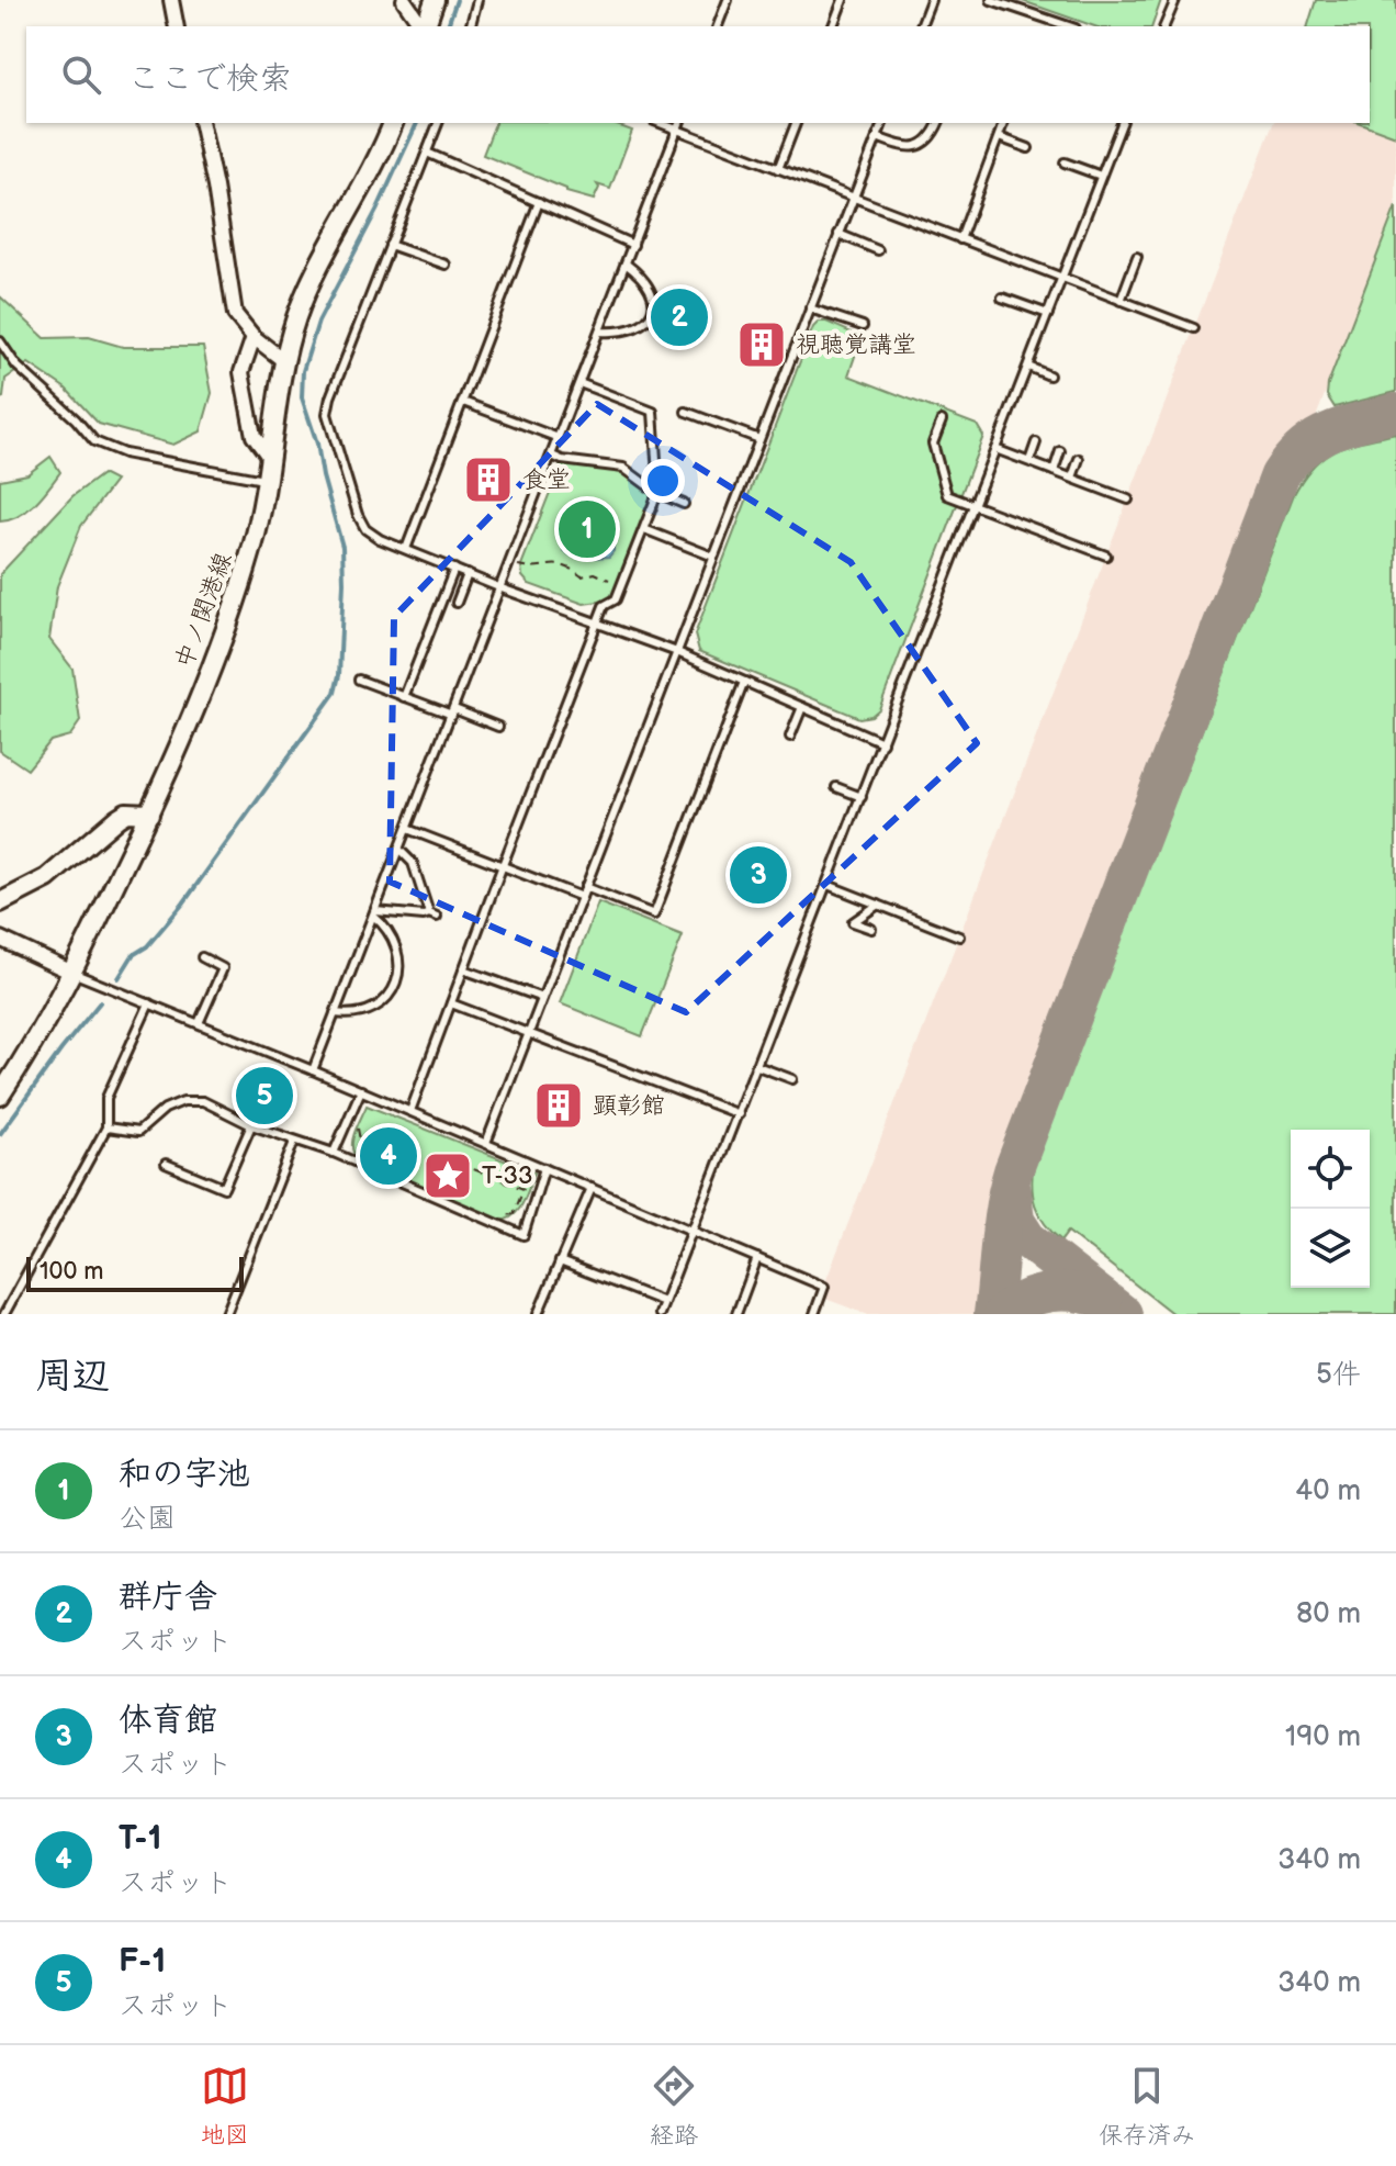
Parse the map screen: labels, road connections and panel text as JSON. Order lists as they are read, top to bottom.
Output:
{
  "streets": {
    "main road": ["中ノ関港線"]
  },
  "places": {
    "building": ["視聴覚講堂", "食堂", "顕彰館"],
    "place": ["T-33"]
  },
  "scale_bar": "100 m",
  "page": {
    "search": "ここで検索",
    "pins": [
      "2",
      "1",
      "3",
      "5",
      "4"
    ],
    "scale": "100 m",
    "heading": ["周辺", "5件"],
    "list": [
      {
        "mark": "1",
        "name": "和の字池",
        "note": "公園",
        "value": "40 m"
      },
      {
        "mark": "2",
        "name": "群庁舎",
        "note": "スポット",
        "value": "80 m"
      },
      {
        "mark": "3",
        "name": "体育館",
        "note": "スポット",
        "value": "190 m"
      },
      {
        "mark": "4",
        "name": "T-1",
        "note": "スポット",
        "value": "340 m"
      },
      {
        "mark": "5",
        "name": "F-1",
        "note": "スポット",
        "value": "340 m"
      }
    ],
    "nav": ["地図", "経路", "保存済み"]
  }
}
